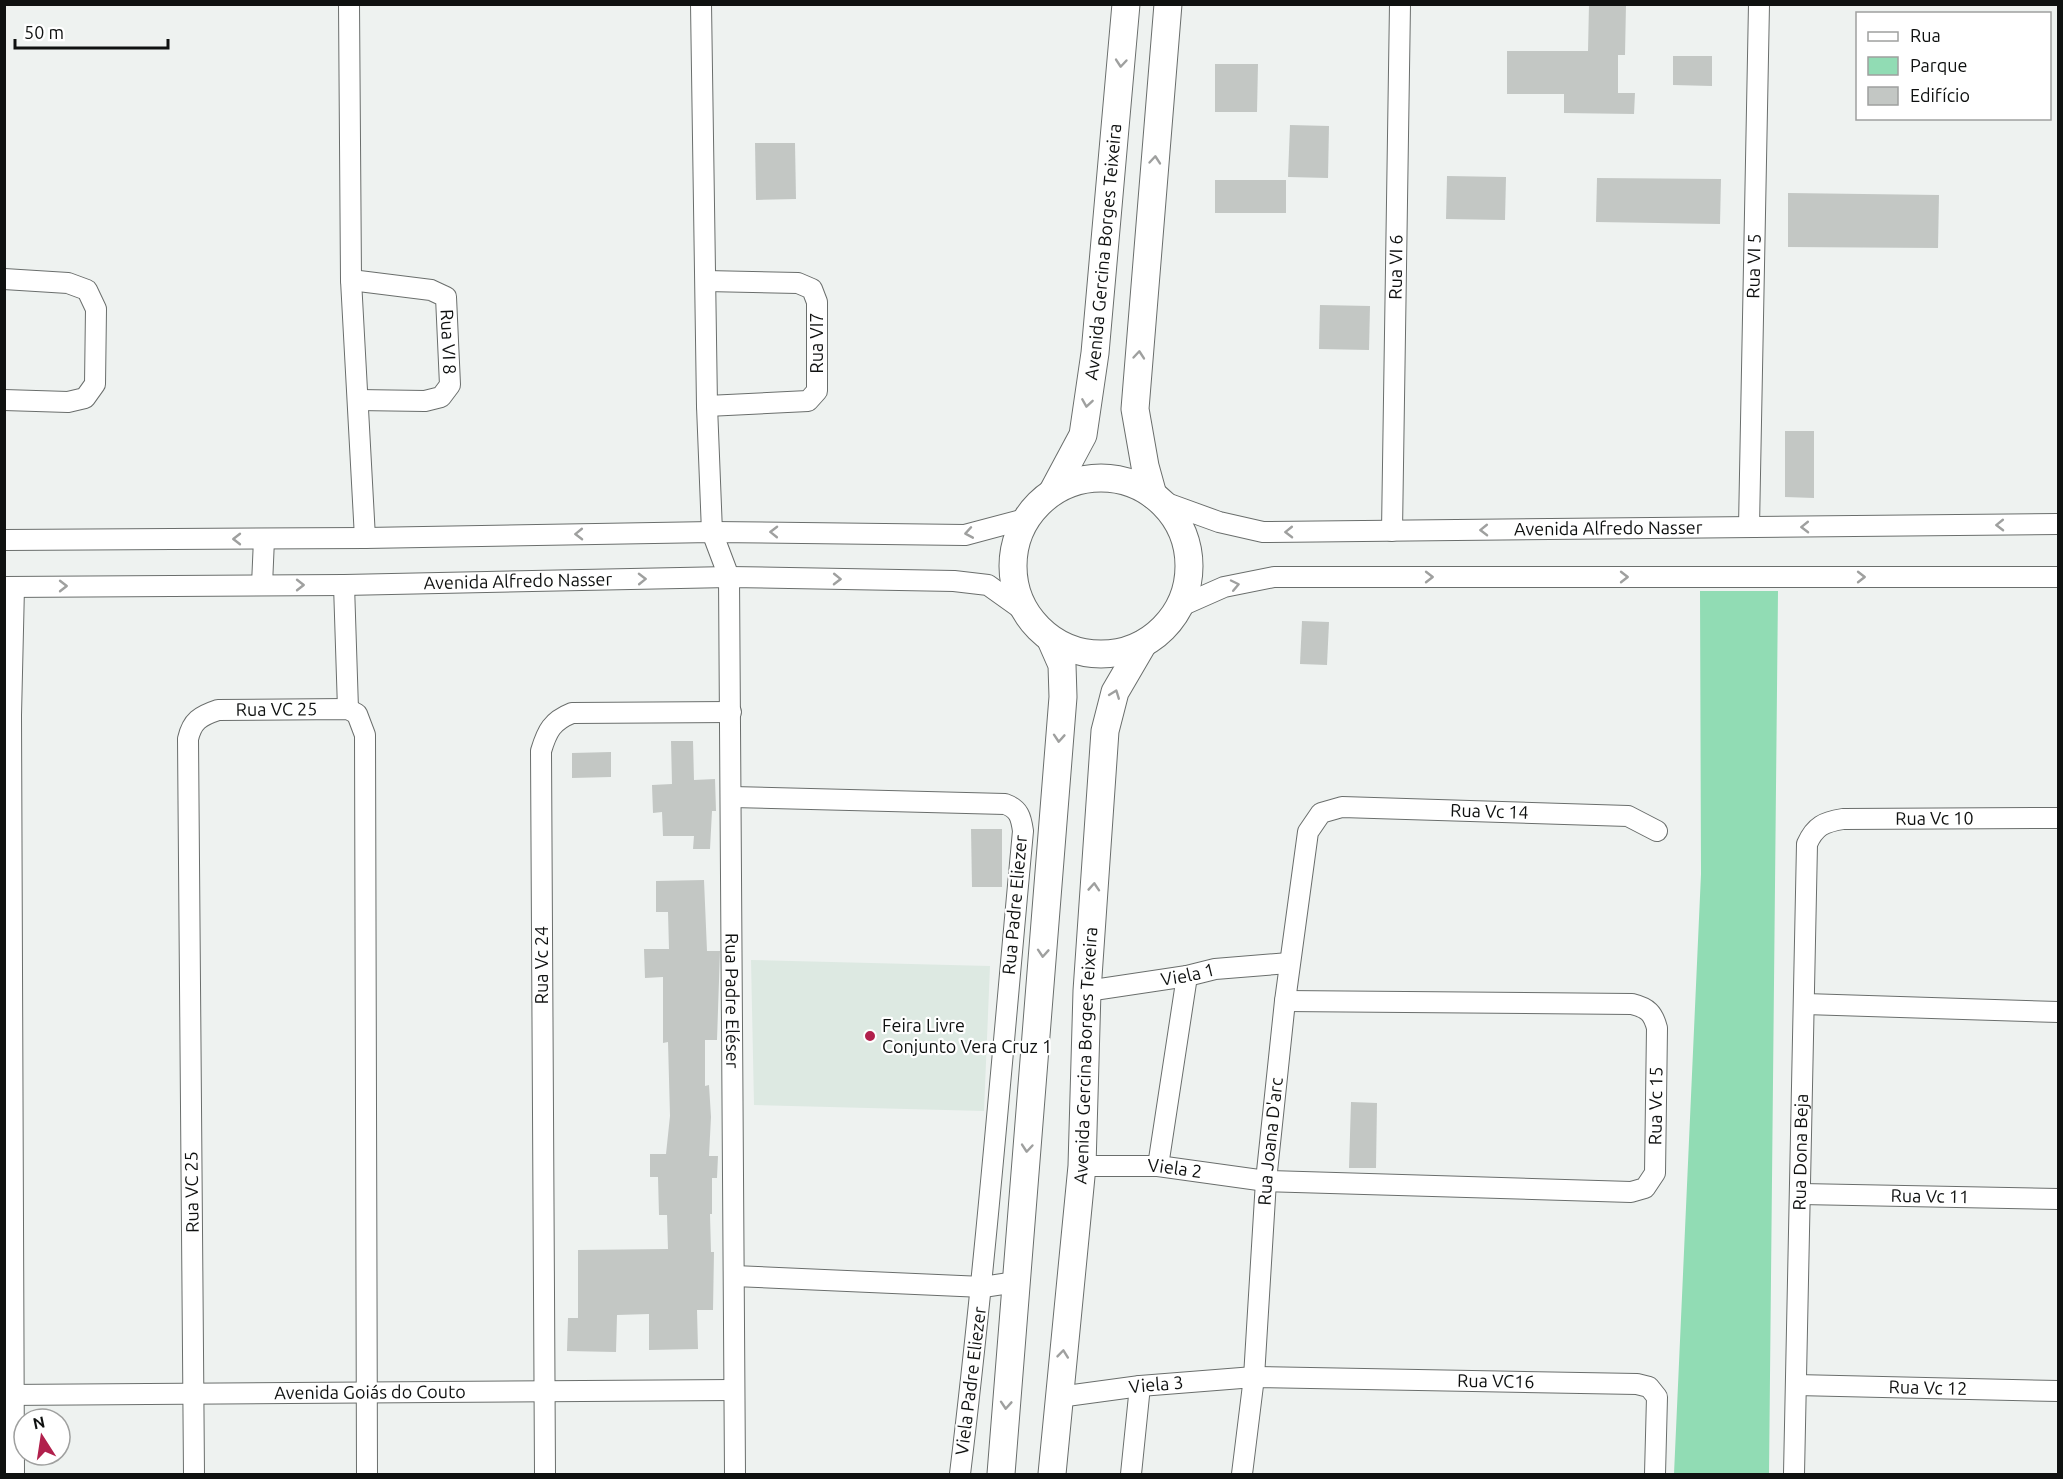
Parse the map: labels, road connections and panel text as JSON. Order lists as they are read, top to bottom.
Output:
{
  "streets": {
    "main road": ["Avenida Gercina Borges Teixeira"],
    "street": [
      "Rua VI 5",
      "Rua VI 6",
      "Rua VI 8",
      "Rua VI7",
      "Avenida Alfredo Nasser",
      "Rua VC 25",
      "Rua Vc 14",
      "Rua Vc 10",
      "Rua Padre Eliezer",
      "Rua Vc 24",
      "Viela 1",
      "Rua Padre Eléser",
      "Rua Vc 15",
      "Rua Joana D'arc",
      "Rua Dona Beja",
      "Viela 2",
      "Rua Vc 11",
      "Viela Padre Eliezer",
      "Rua VC16",
      "Viela 3",
      "Rua Vc 12",
      "Avenida Goiás do Couto"
    ]
  },
  "crossings": [
    ["Avenida Gercina Borges Teixeira", "Avenida Alfredo Nasser"],
    ["Avenida Gercina Borges Teixeira", "Viela 1"],
    ["Avenida Gercina Borges Teixeira", "Viela 2"],
    ["Avenida Gercina Borges Teixeira", "Viela 3"],
    ["Rua VI 5", "Avenida Alfredo Nasser"],
    ["Rua VI 6", "Avenida Alfredo Nasser"],
    ["Avenida Alfredo Nasser", "Rua Padre Eléser"],
    ["Rua VC 25", "Avenida Goiás do Couto"],
    ["Rua Vc 14", "Rua Joana D'arc"],
    ["Rua Vc 10", "Rua Dona Beja"],
    ["Rua Padre Eliezer", "Rua Padre Eléser"],
    ["Rua Padre Eliezer", "Viela Padre Eliezer"],
    ["Rua Vc 24", "Rua Padre Eléser"],
    ["Rua Vc 24", "Avenida Goiás do Couto"],
    ["Viela 1", "Rua Joana D'arc"],
    ["Rua Padre Eléser", "Avenida Goiás do Couto"],
    ["Rua Vc 15", "Rua Joana D'arc"],
    ["Rua Vc 15", "Viela 2"],
    ["Rua Joana D'arc", "Viela 2"],
    ["Rua Joana D'arc", "Rua VC16"],
    ["Rua Joana D'arc", "Viela 3"],
    ["Rua Dona Beja", "Rua Vc 11"],
    ["Rua Dona Beja", "Rua Vc 12"],
    ["Rua VC16", "Viela 3"]
  ],
  "places": ["Feira Livre Conjunto Vera Cruz 1"],
  "legend": ["Rua", "Parque", "Edifício"],
  "scale_bar": "50 m",
  "north": "top"
}
